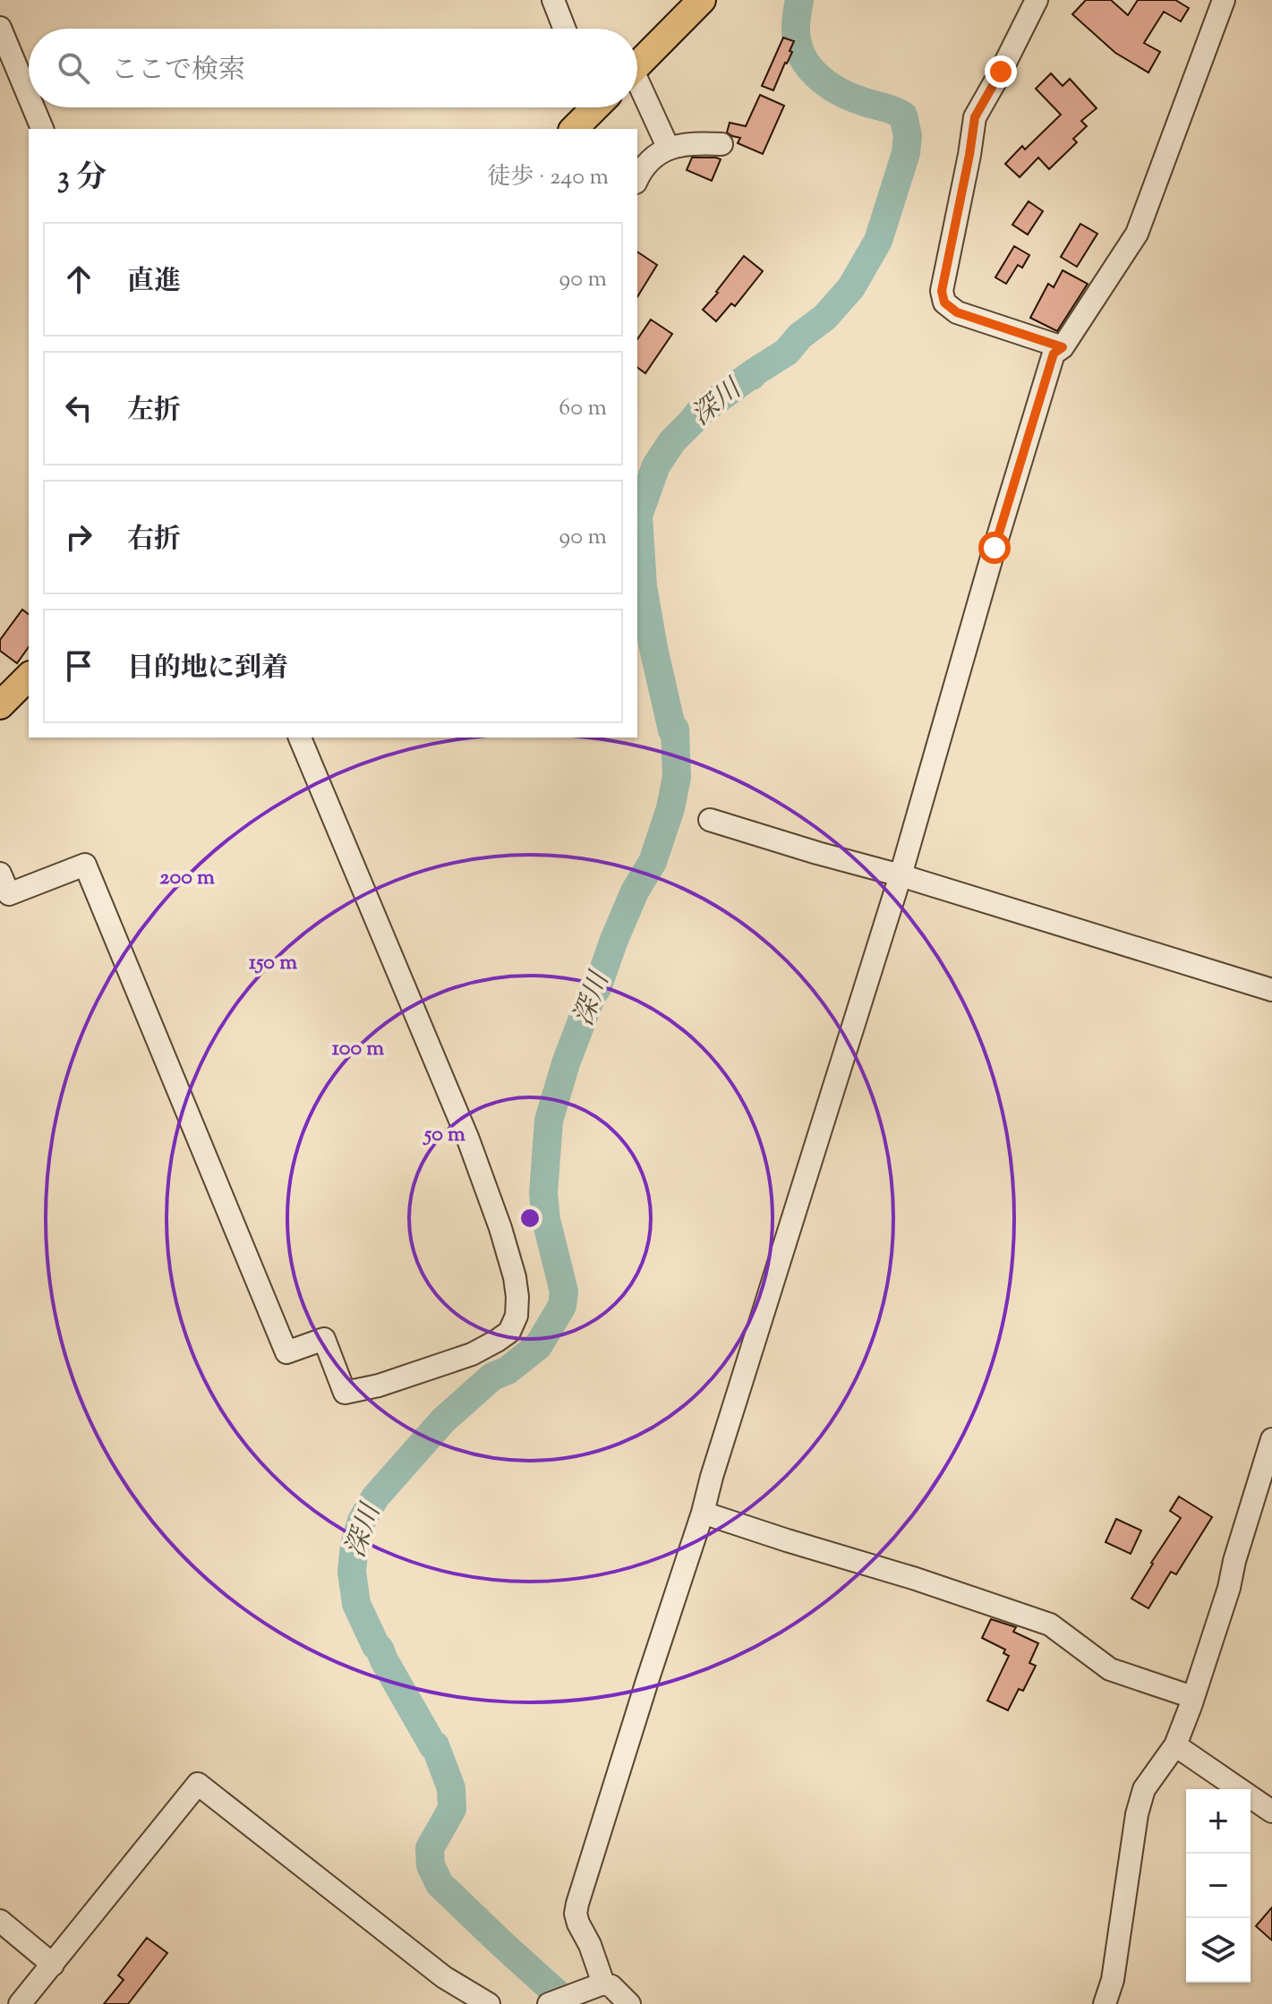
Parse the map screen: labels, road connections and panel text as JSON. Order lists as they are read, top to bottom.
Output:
{
  "water": ["深川"],
  "page": {
    "search": "ここで検索",
    "heading": ["3 分", "徒歩 · 240 m"],
    "list": [
      ["直進", "90 m"],
      ["左折", "60 m"],
      ["右折", "90 m"],
      "目的地に到着"
    ],
    "map_buttons": ["+", "−"]
  },
  "rings": [
    "200 m",
    "150 m",
    "100 m",
    "50 m"
  ]
}
